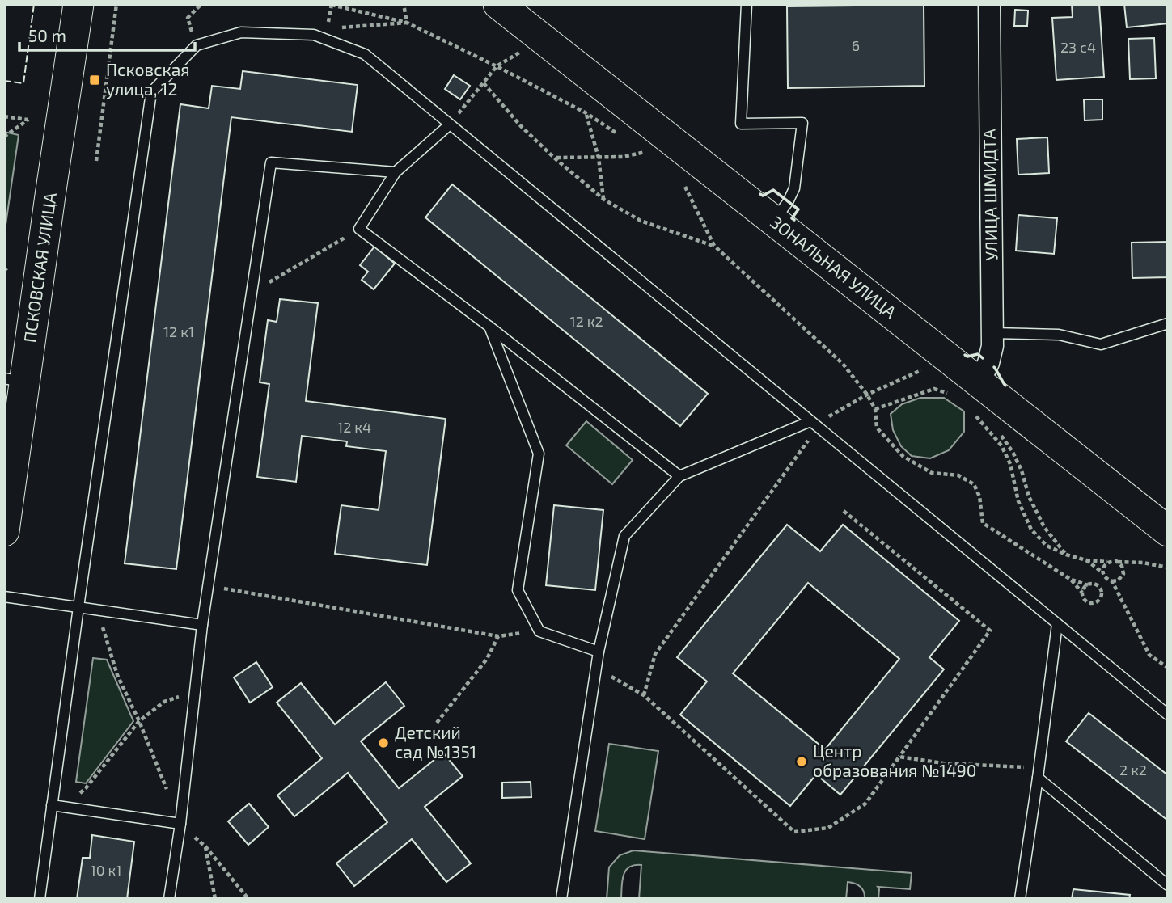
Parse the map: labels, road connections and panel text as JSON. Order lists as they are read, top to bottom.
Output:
{
  "streets": {
    "street": ["УЛИЦА ШМИДТА", "ПСКОВСКАЯ УЛИЦА", "ЗОНАЛЬНАЯ УЛИЦА"]
  },
  "crossings": [
    ["УЛИЦА ШМИДТА", "ЗОНАЛЬНАЯ УЛИЦА"]
  ],
  "places": {
    "transit": ["Псковская улица, 12"],
    "other": ["Детский сад №1351", "Центр образования №1490"]
  },
  "house_numbers": [
    "6",
    "23 с4",
    "12 к2",
    "12 к1",
    "12 к4",
    "2 к2",
    "10 к1"
  ],
  "scale_bar": "50 m"
}
